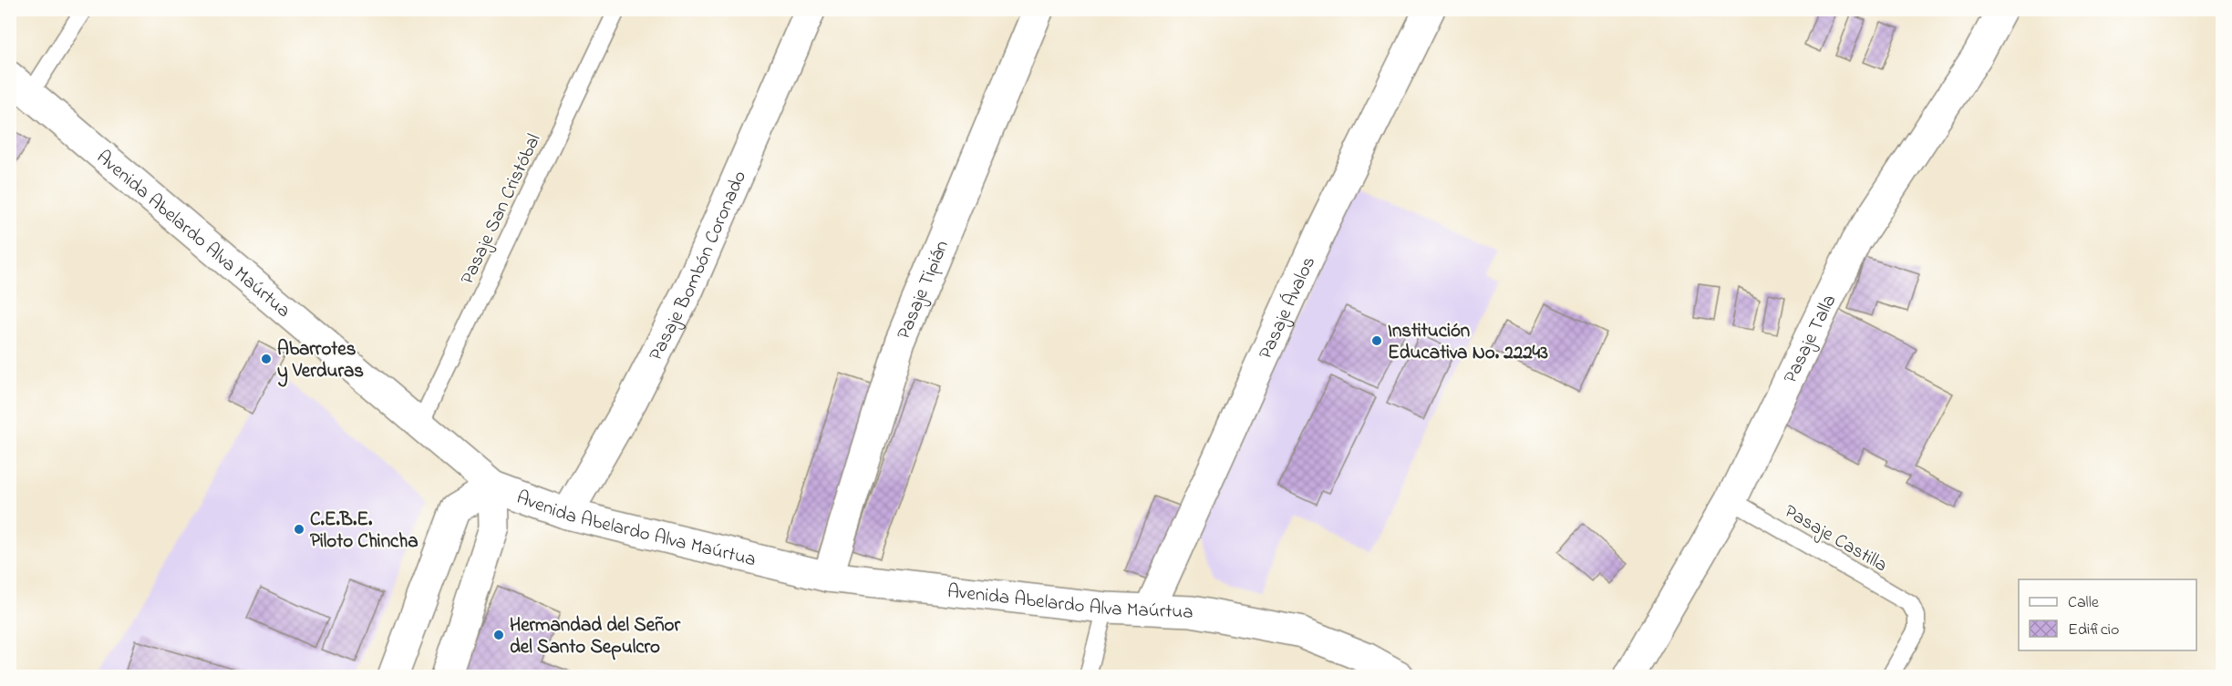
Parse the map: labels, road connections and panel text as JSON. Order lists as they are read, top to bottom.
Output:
{
  "streets": {
    "street": [
      "Avenida Abelardo Alva Maúrtua",
      "Pasaje Bombón Coronado",
      "Pasaje Tipián",
      "Pasaje Ávalos",
      "Pasaje Talla"
    ],
    "lane": ["Pasaje San Cristóbal", "Pasaje Castilla"]
  },
  "crossings": [
    ["Pasaje San Cristóbal", "Avenida Abelardo Alva Maúrtua"],
    ["Avenida Abelardo Alva Maúrtua", "Pasaje Bombón Coronado"],
    ["Avenida Abelardo Alva Maúrtua", "Pasaje Tipián"],
    ["Avenida Abelardo Alva Maúrtua", "Pasaje Ávalos"],
    ["Pasaje Talla", "Pasaje Castilla"]
  ],
  "places": [
    "Institución Educativa No. 22243",
    "Abarrotes y Verduras",
    "C.E.B.E. Piloto Chincha",
    "Hermandad del Señor del Santo Sepulcro"
  ],
  "legend": ["Calle", "Edificio"]
}
